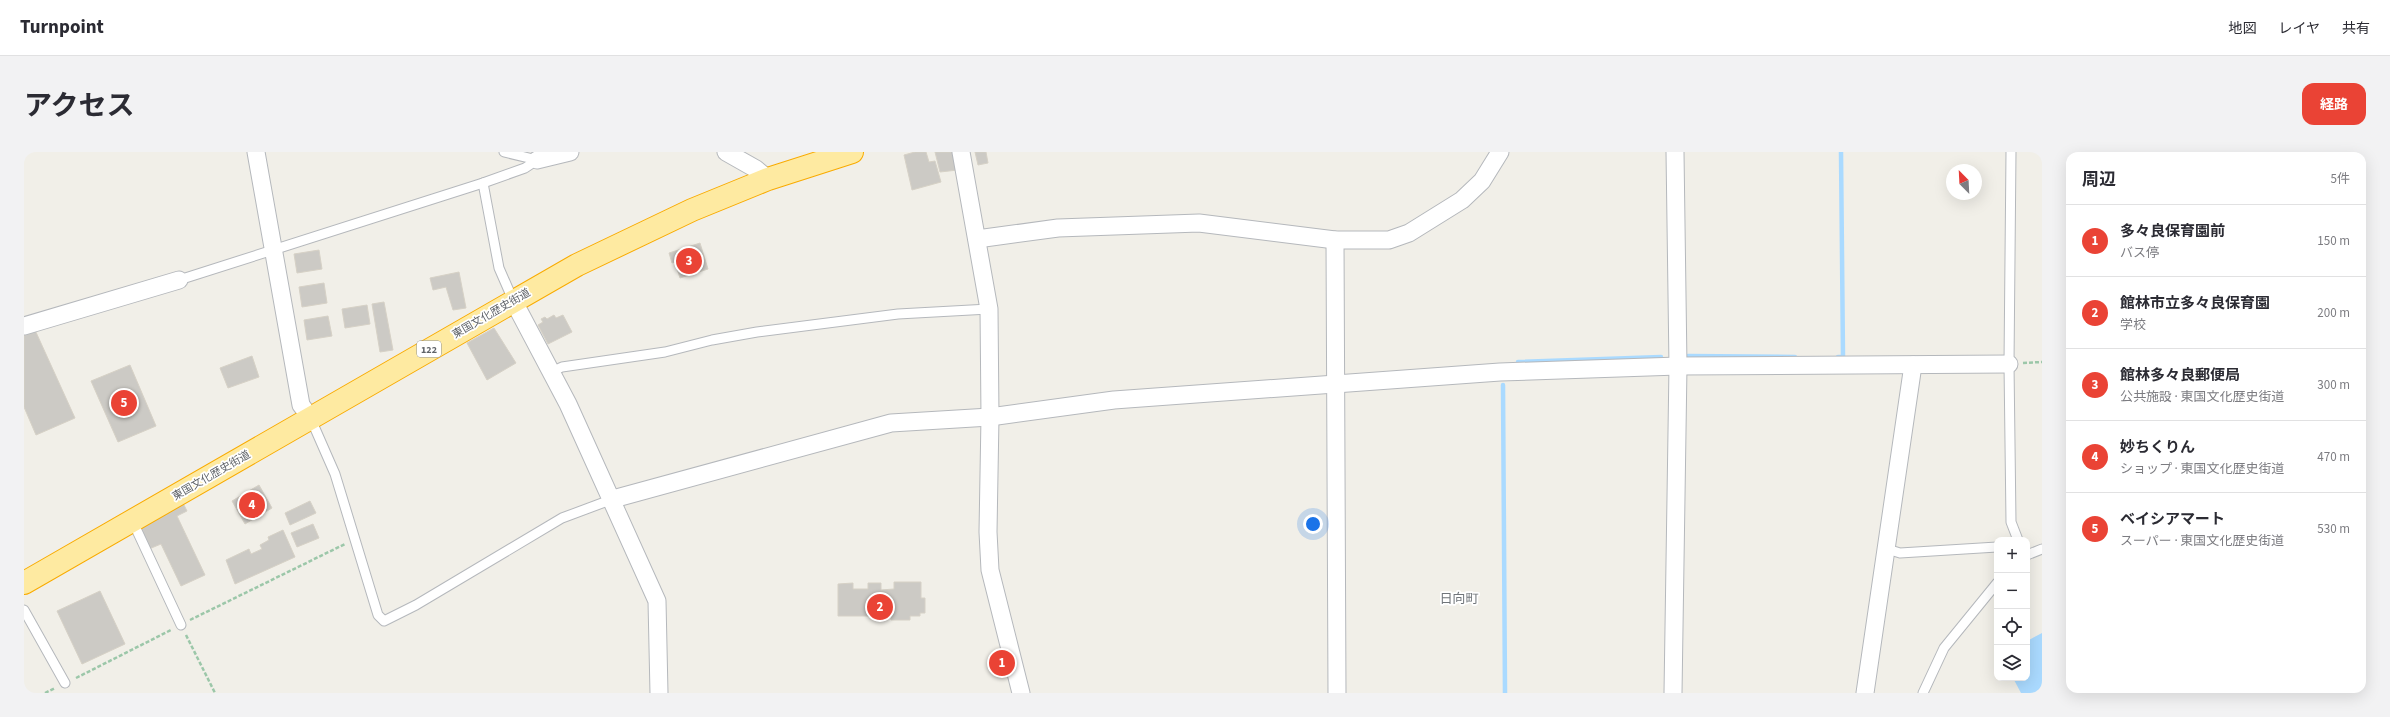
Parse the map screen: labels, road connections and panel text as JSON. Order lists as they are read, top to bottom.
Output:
{
  "streets": {
    "highway": ["東国文化歴史街道", "122"]
  },
  "districts": ["日向町"],
  "north": "top left",
  "page": {
    "header": "Turnpoint",
    "nav": ["地図", "レイヤ", "共有"],
    "title": "アクセス",
    "buttons": "経路",
    "heading": ["周辺", "5件"],
    "list": [
      {
        "mark": "1",
        "name": "多々良保育園前",
        "note": "バス停",
        "value": "150 m"
      },
      {
        "mark": "2",
        "name": "館林市立多々良保育園",
        "note": "学校",
        "value": "200 m"
      },
      {
        "mark": "3",
        "name": "館林多々良郵便局",
        "note": "公共施設 · 東国文化歴史街道",
        "value": "300 m"
      },
      {
        "mark": "4",
        "name": "妙ちくりん",
        "note": "ショップ · 東国文化歴史街道",
        "value": "470 m"
      },
      {
        "mark": "5",
        "name": "ベイシアマート",
        "note": "スーパー · 東国文化歴史街道",
        "value": "530 m"
      }
    ],
    "pins": [
      "3",
      "5",
      "4",
      "2",
      "1"
    ],
    "map_buttons": ["+", "−"]
  }
}
